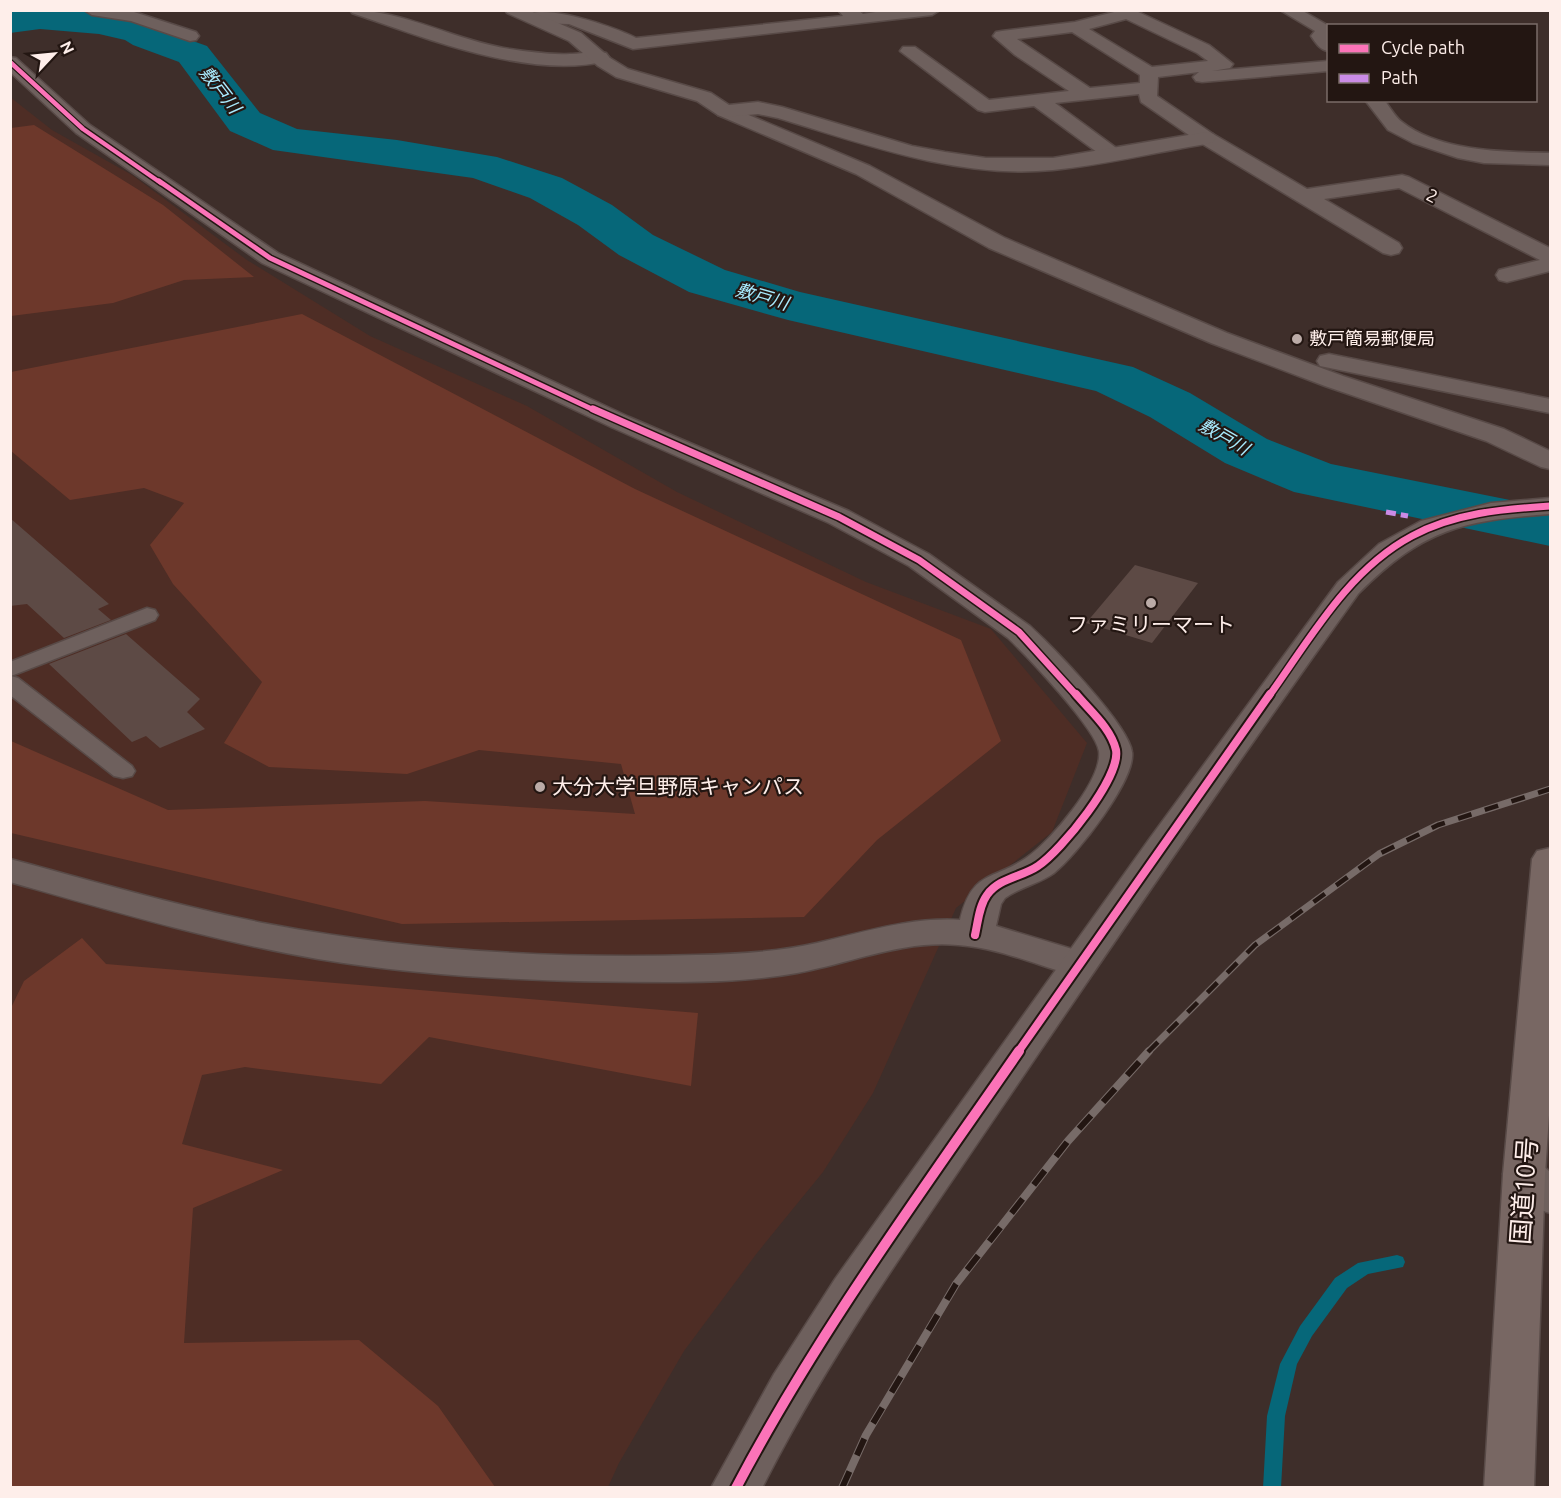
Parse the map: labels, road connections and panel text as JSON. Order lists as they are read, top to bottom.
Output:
{
  "streets": {
    "highway": ["国道10号"],
    "street": ["2"]
  },
  "water": ["敷戸川"],
  "places": ["敷戸簡易郵便局", "ファミリーマート", "大分大学旦野原キャンパス"],
  "legend": ["Cycle path", "Path"],
  "north": "top right"
}
